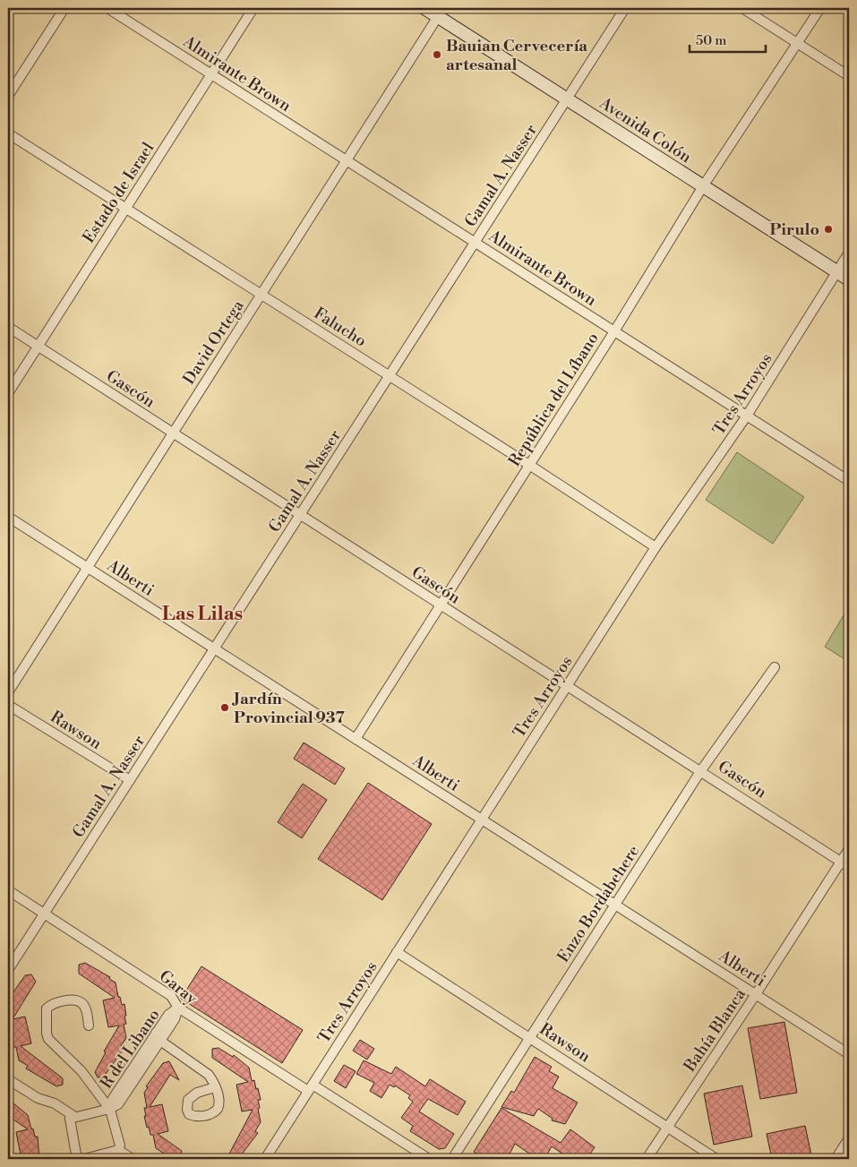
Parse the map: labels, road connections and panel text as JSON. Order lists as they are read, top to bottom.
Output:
{
  "streets": {
    "main road": ["Avenida Colón"],
    "street": [
      "Almirante Brown",
      "Gamal A. Nasser",
      "Estado de Israel",
      "Falucho",
      "David Ortega",
      "Gascón",
      "Tres Arroyos",
      "República del Líbano",
      "Alberti",
      "Rawson",
      "Enzo Bordabehere",
      "Garay",
      "Bahía Blanca",
      "R del Libano"
    ]
  },
  "crossings": [
    ["Almirante Brown", "Gamal A. Nasser"],
    ["Almirante Brown", "Estado de Israel"],
    ["Almirante Brown", "David Ortega"],
    ["Almirante Brown", "Tres Arroyos"],
    ["Almirante Brown", "República del Líbano"],
    ["Avenida Colón", "Gamal A. Nasser"],
    ["Avenida Colón", "David Ortega"],
    ["Avenida Colón", "Tres Arroyos"],
    ["Avenida Colón", "República del Líbano"],
    ["Gamal A. Nasser", "Falucho"],
    ["Gamal A. Nasser", "Gascón"],
    ["Gamal A. Nasser", "Alberti"],
    ["Gamal A. Nasser", "Rawson"],
    ["Gamal A. Nasser", "Garay"],
    ["Estado de Israel", "Falucho"],
    ["Estado de Israel", "Gascón"],
    ["Falucho", "David Ortega"],
    ["Falucho", "Tres Arroyos"],
    ["Falucho", "República del Líbano"],
    ["David Ortega", "Gascón"],
    ["David Ortega", "Alberti"],
    ["Gascón", "Tres Arroyos"],
    ["Gascón", "República del Líbano"],
    ["Gascón", "Enzo Bordabehere"],
    ["Gascón", "Bahía Blanca"],
    ["Tres Arroyos", "Alberti"],
    ["Tres Arroyos", "Rawson"],
    ["Tres Arroyos", "Garay"],
    ["República del Líbano", "Alberti"],
    ["Alberti", "Enzo Bordabehere"],
    ["Alberti", "Bahía Blanca"],
    ["Rawson", "Enzo Bordabehere"],
    ["Rawson", "Bahía Blanca"],
    ["Garay", "R del Libano"]
  ],
  "districts": ["Las Lilas"],
  "places": ["Bauian Cervecería artesanal", "Pirulo", "Jardín Provincial 937"],
  "scale_bar": "50 m"
}
